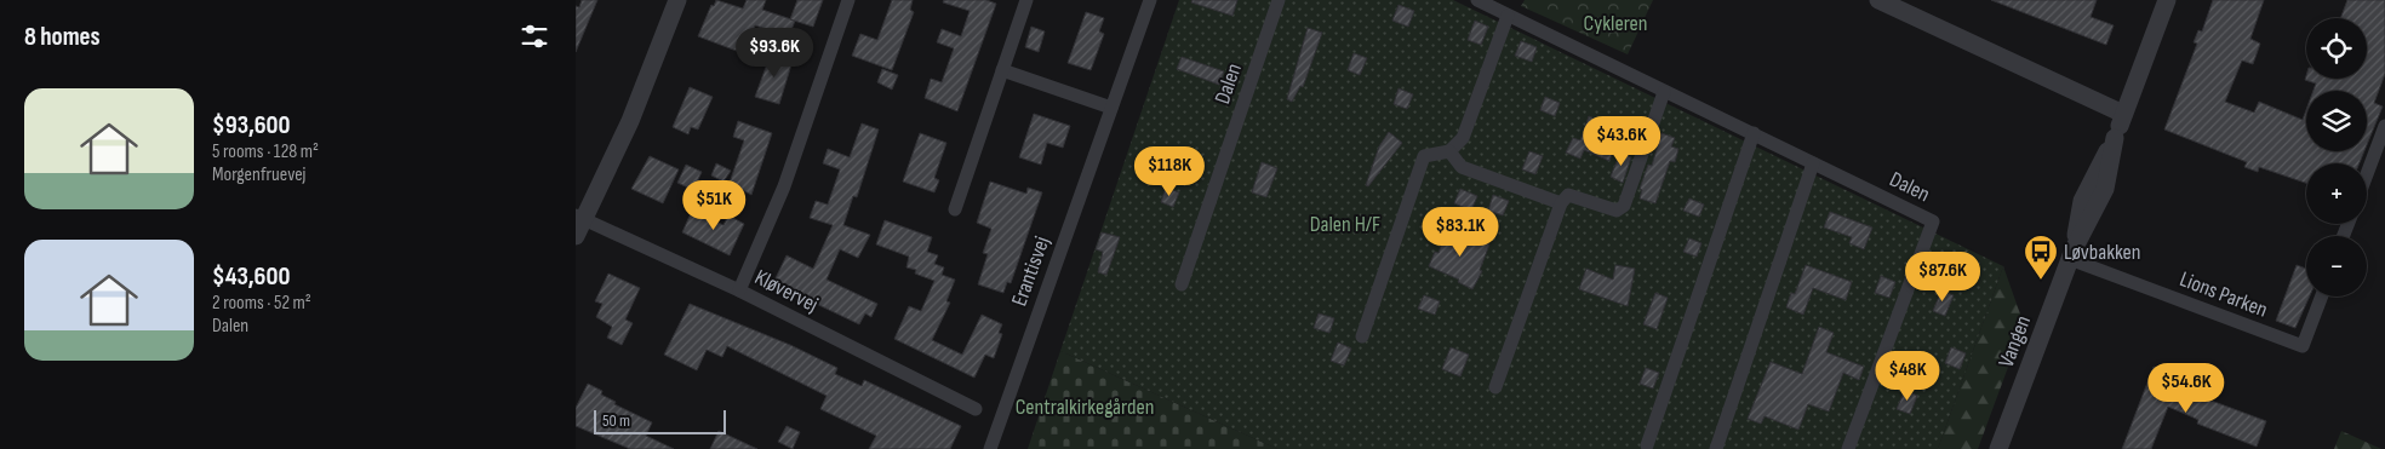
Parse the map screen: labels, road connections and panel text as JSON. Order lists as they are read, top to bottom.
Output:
{
  "streets": {
    "street": [
      "Dalen",
      "Erantisvej",
      "Kløvervej",
      "Lions Parken",
      "Vangen"
    ]
  },
  "crossings": [
    ["Lions Parken", "Vangen"]
  ],
  "parks": ["Cykleren", "Dalen H/F", "Centralkirkegården"],
  "places": {
    "bus stop": ["Løvbakken"]
  },
  "scale_bar": "50 m",
  "page": {
    "heading": "8 homes",
    "map_buttons": ["+", "−"],
    "price": [
      "$93.6K",
      "$43.6K",
      "$118K",
      "$51K",
      "$83.1K",
      "$87.6K",
      "$48K",
      "$54.6K"
    ],
    "list": [
      {
        "name": "$93,600",
        "note": "5 rooms · 128 m² · Morgenfruevej"
      },
      {
        "name": "$43,600",
        "note": "2 rooms · 52 m² · Dalen"
      }
    ],
    "scale": "50 m"
  }
}
